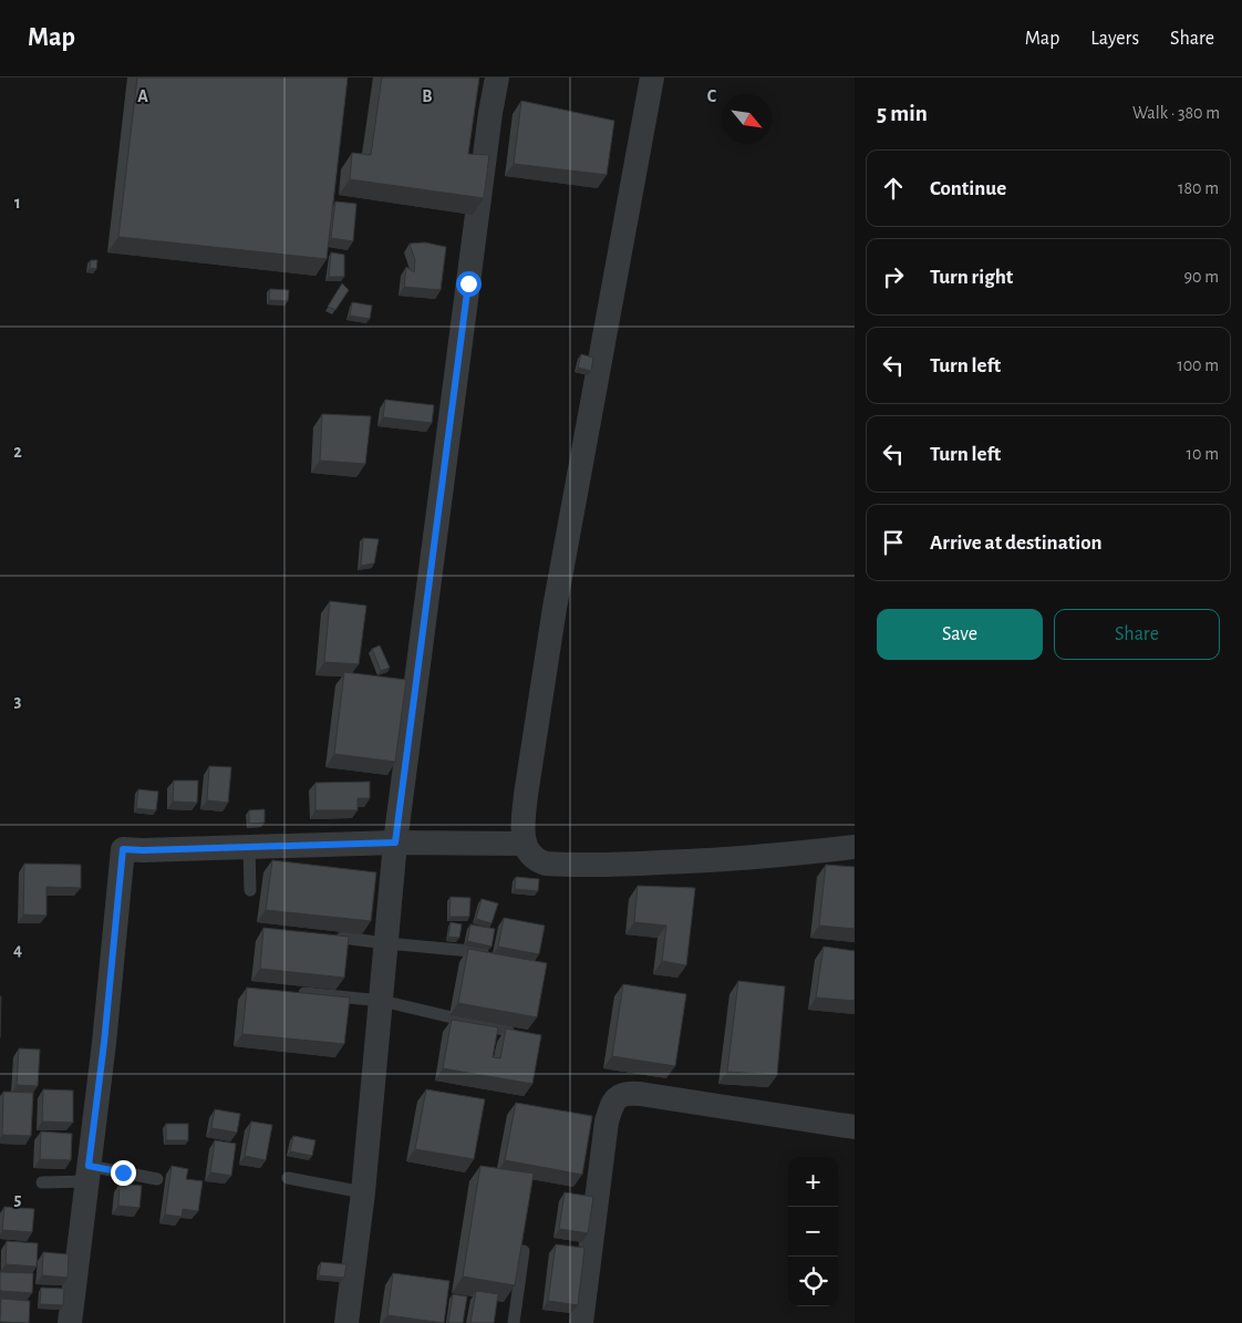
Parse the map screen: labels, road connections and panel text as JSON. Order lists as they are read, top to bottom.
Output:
{
  "north": "bottom right",
  "page": {
    "header": "Map",
    "nav": ["Map", "Layers", "Share"],
    "heading": ["5 min", "Walk · 380 m"],
    "list": [
      ["Continue", "180 m"],
      ["Turn right", "90 m"],
      ["Turn left", "100 m"],
      ["Turn left", "10 m"],
      "Arrive at destination"
    ],
    "buttons": ["Save", "Share"],
    "map_buttons": ["+", "−"]
  },
  "grid": {
    "columns": ["A", "B", "C"],
    "rows": [
      "1",
      "2",
      "3",
      "4",
      "5"
    ]
  }
}
